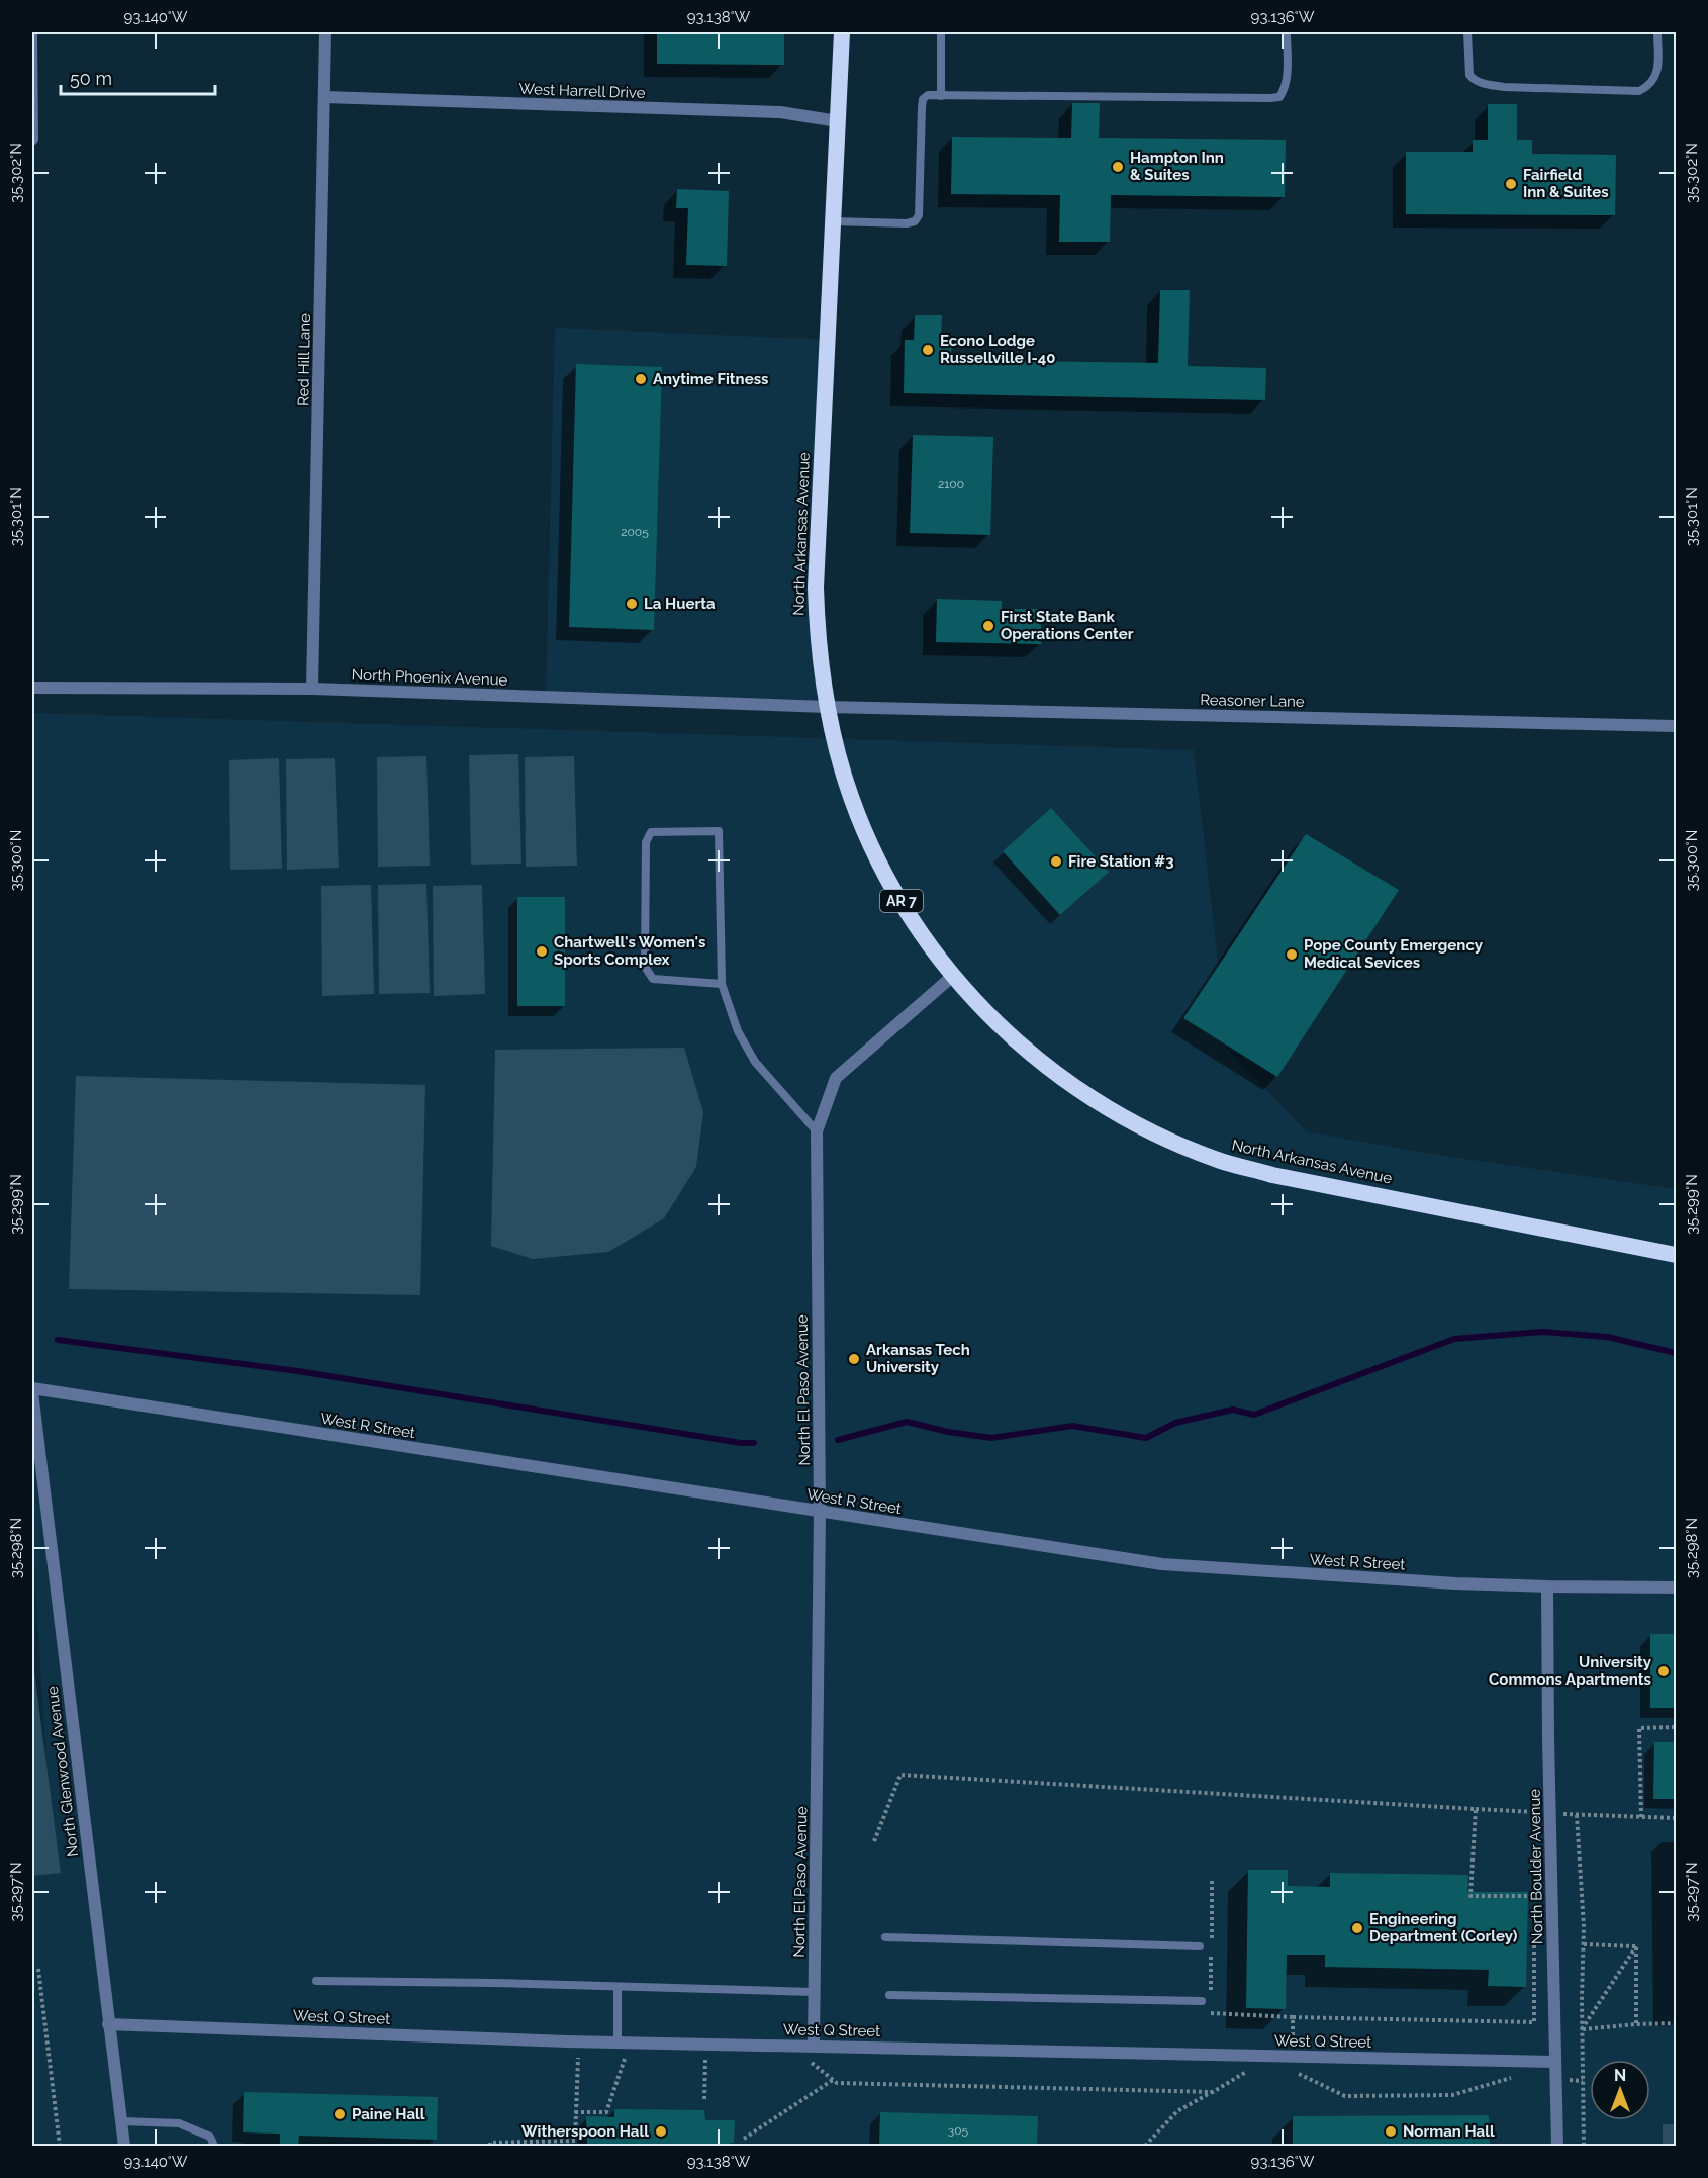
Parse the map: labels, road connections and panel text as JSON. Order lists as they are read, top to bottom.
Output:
{
  "streets": {
    "highway": ["North Arkansas Avenue", "AR 7"],
    "street": [
      "West Harrell Drive",
      "Red Hill Lane",
      "North Phoenix Avenue",
      "Reasoner Lane",
      "North El Paso Avenue",
      "West R Street",
      "North Glenwood Avenue",
      "North Boulder Avenue",
      "West Q Street"
    ]
  },
  "crossings": [
    ["West Harrell Drive", "Red Hill Lane"],
    ["West Harrell Drive", "North Arkansas Avenue"],
    ["Red Hill Lane", "North Phoenix Avenue"],
    ["North Arkansas Avenue", "North Phoenix Avenue"],
    ["North Arkansas Avenue", "Reasoner Lane"],
    ["North Arkansas Avenue", "North El Paso Avenue"],
    ["North Phoenix Avenue", "Reasoner Lane"],
    ["North El Paso Avenue", "West R Street"],
    ["North El Paso Avenue", "West Q Street"],
    ["West R Street", "North Glenwood Avenue"],
    ["West R Street", "North Boulder Avenue"],
    ["North Glenwood Avenue", "West Q Street"],
    ["North Boulder Avenue", "West Q Street"]
  ],
  "places": [
    "Hampton Inn & Suites",
    "Fairfield Inn & Suites",
    "Econo Lodge Russellville I-40",
    "Anytime Fitness",
    "La Huerta",
    "First State Bank Operations Center",
    "Fire Station #3",
    "Chartwell's Women's Sports Complex",
    "Pope County Emergency Medical Sevices",
    "Arkansas Tech University",
    "University Commons Apartments",
    "Engineering Department (Corley)",
    "Paine Hall",
    "Witherspoon Hall",
    "Norman Hall"
  ],
  "house_numbers": ["2100", "2005", "305"],
  "scale_bar": "50 m",
  "north": "top",
  "coordinates": [
    "93.140°W",
    "93.138°W",
    "93.136°W",
    "35.302°N",
    "35.301°N",
    "35.300°N",
    "35.299°N",
    "35.298°N",
    "35.297°N"
  ]
}
